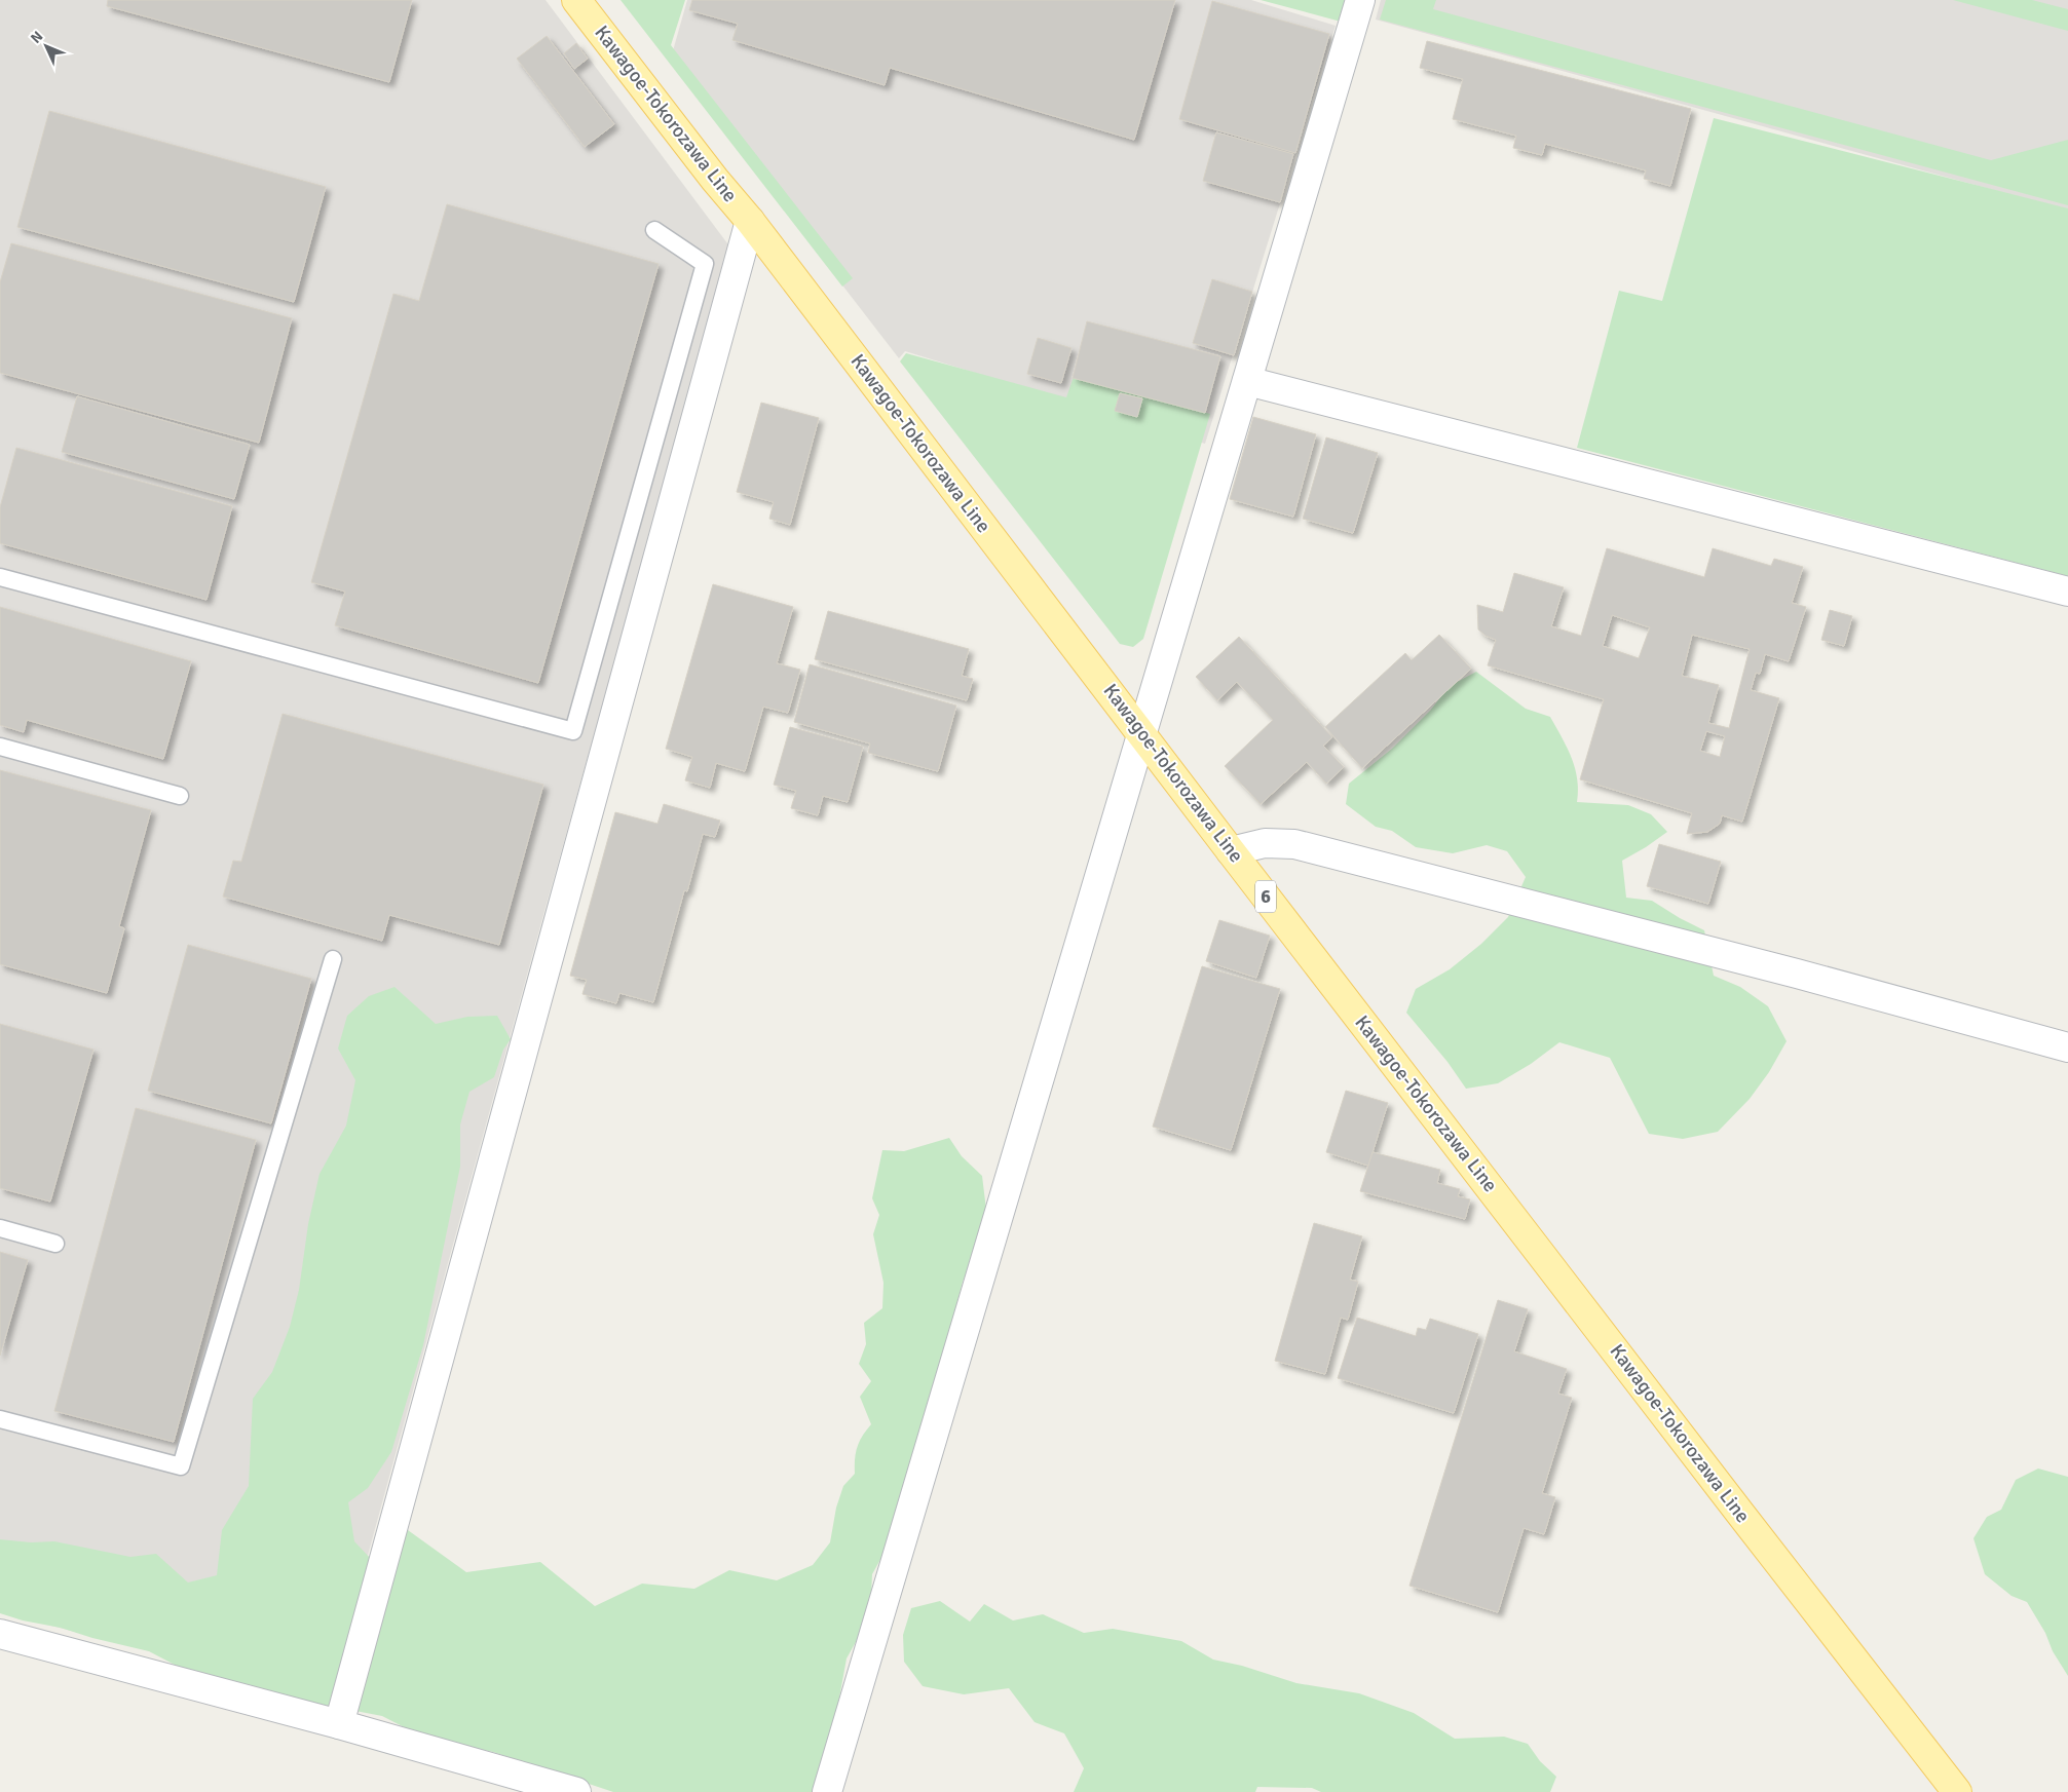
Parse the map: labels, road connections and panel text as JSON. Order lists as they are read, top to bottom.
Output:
{
  "streets": {
    "main road": ["Kawagoe-Tokorozawa Line", "6"]
  },
  "north": "top left"
}
